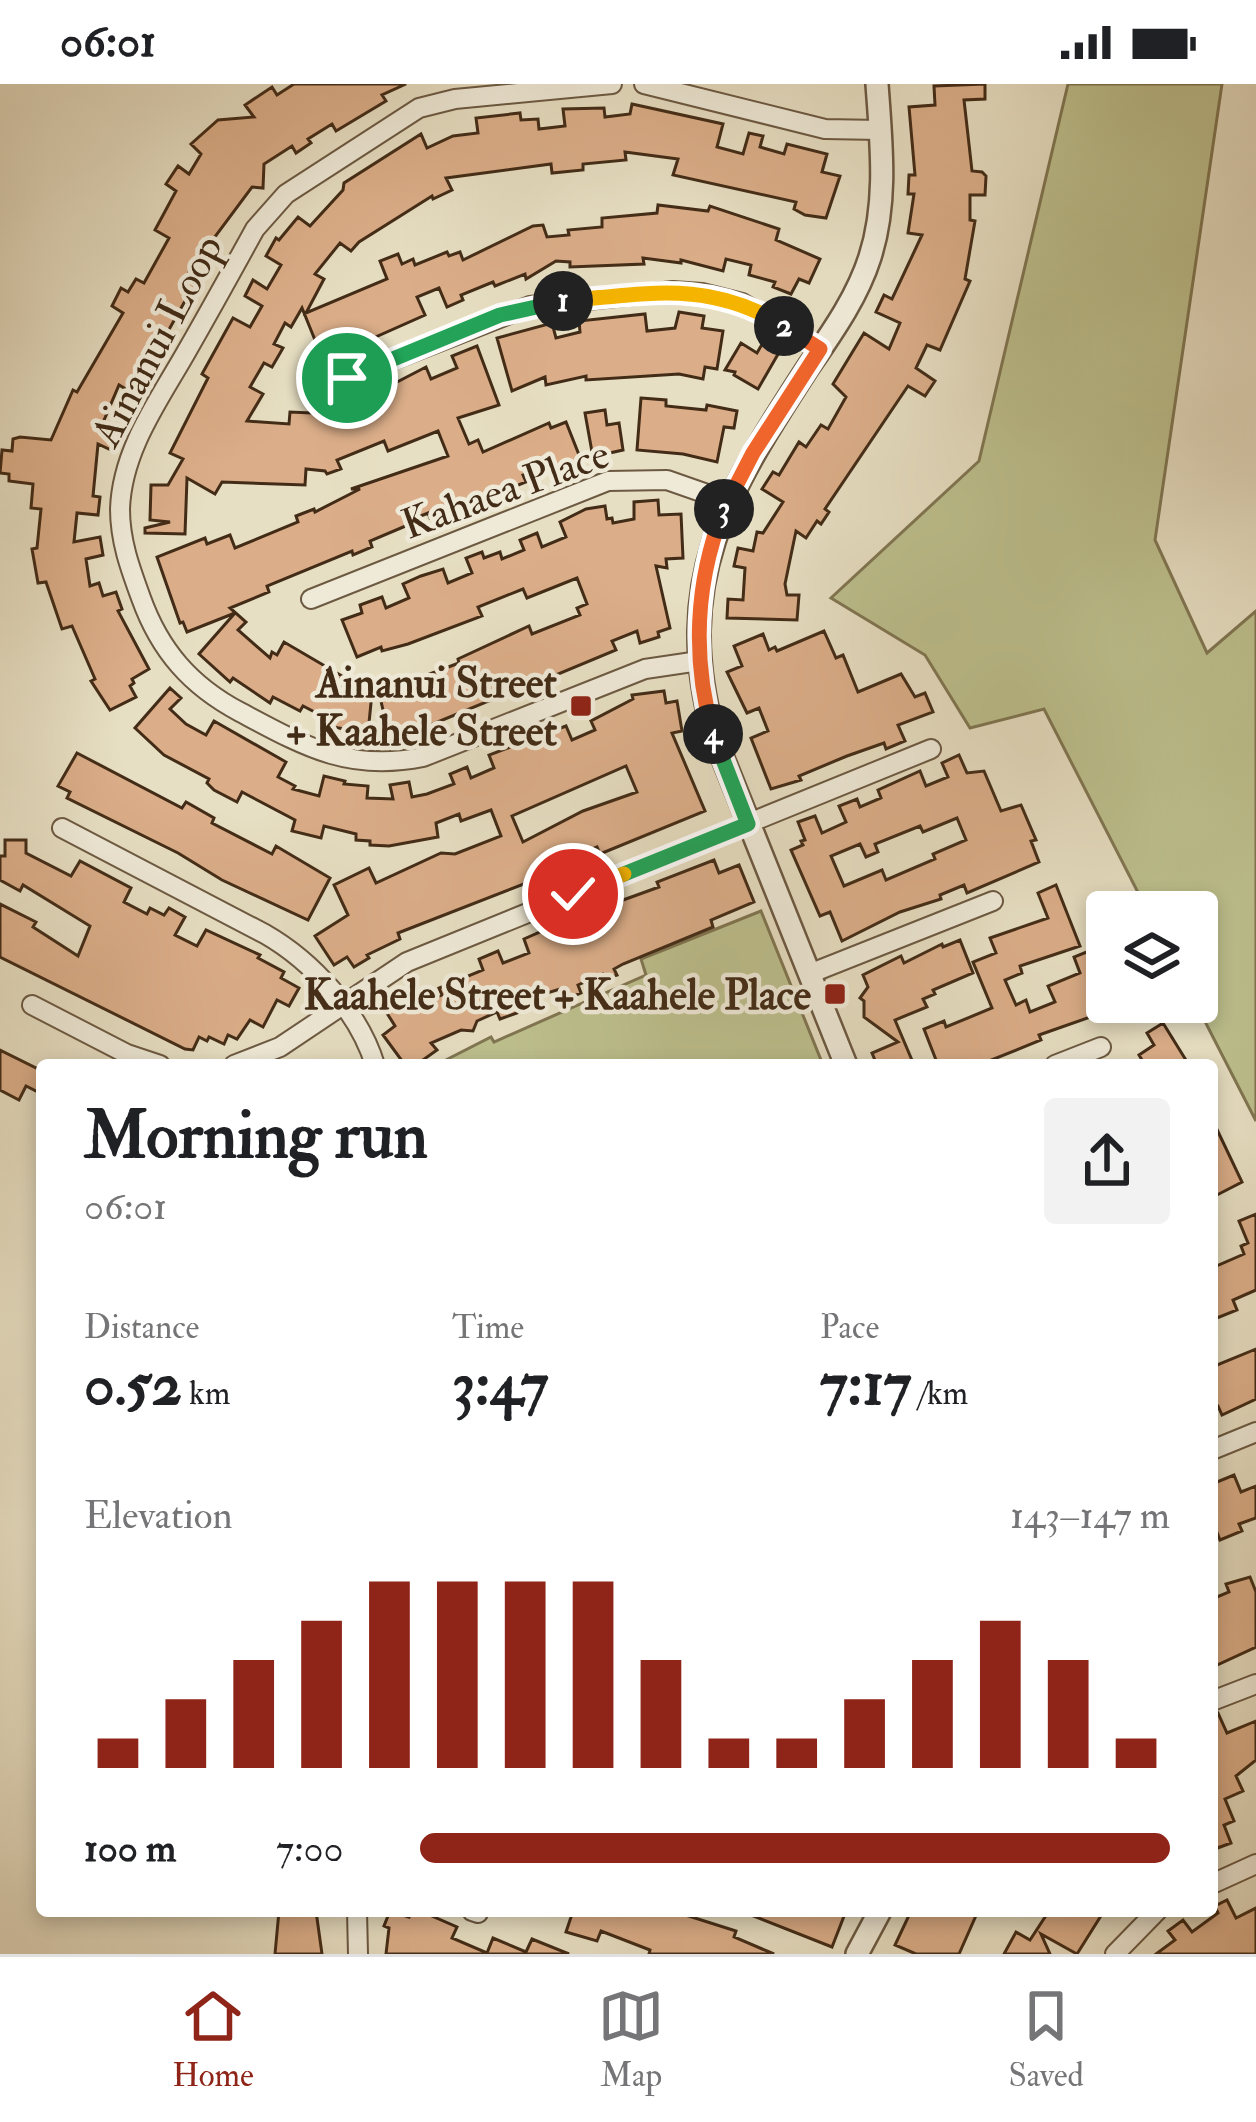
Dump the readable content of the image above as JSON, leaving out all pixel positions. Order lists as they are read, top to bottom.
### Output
{
  "streets": {
    "street": ["Ainanui Loop", "Kahaea Place"]
  },
  "places": {
    "transit": ["Ainanui Street + Kaahele Street", "Kaahele Street + Kaahele Place"]
  },
  "page": {
    "status": "06:01",
    "pins": [
      "1",
      "2",
      "3",
      "4"
    ],
    "heading": ["Morning run", "06:01"],
    "stats": [
      ["Distance", "0.52 km"],
      ["Time", "3:47"],
      ["Pace", "7:17 /km"]
    ],
    "chart": ["Elevation", "143–147 m"],
    "list": [
      {
        "name": "100 m",
        "note": "7:00"
      }
    ],
    "tabs": ["Home", "Map", "Saved"]
  }
}
